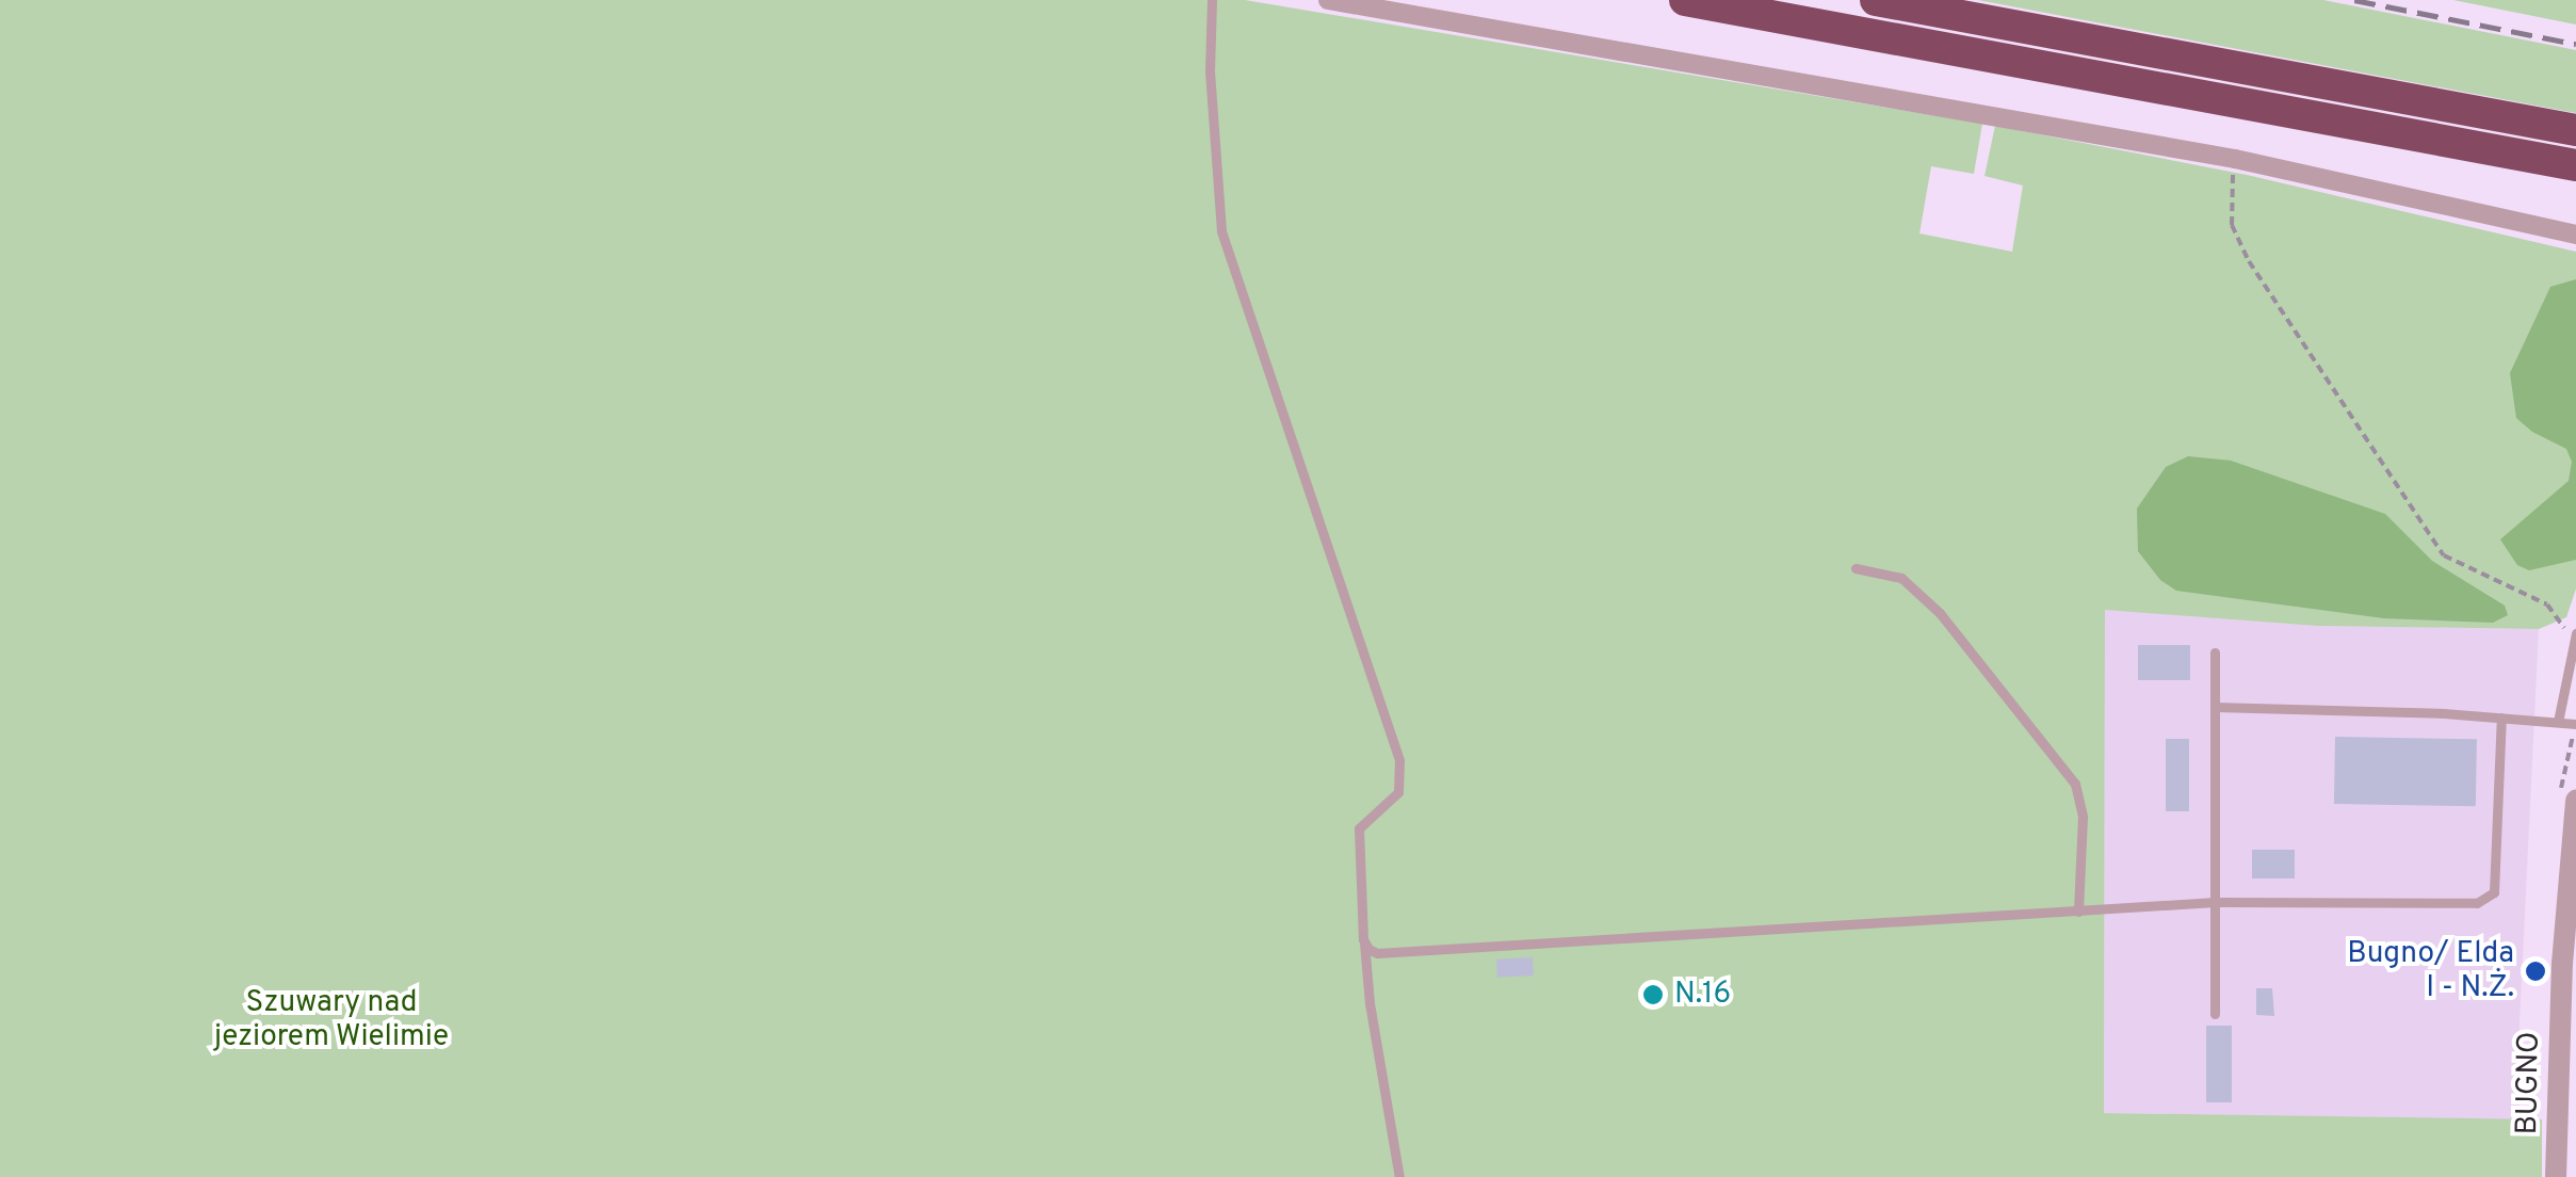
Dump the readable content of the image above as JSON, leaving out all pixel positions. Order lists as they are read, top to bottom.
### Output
{
  "streets": {
    "street": ["BUGNO"]
  },
  "parks": ["Szuwary nad jeziorem Wielimie"],
  "places": ["Bugno/ Elda I - N.Ż.", "N.16"]
}
